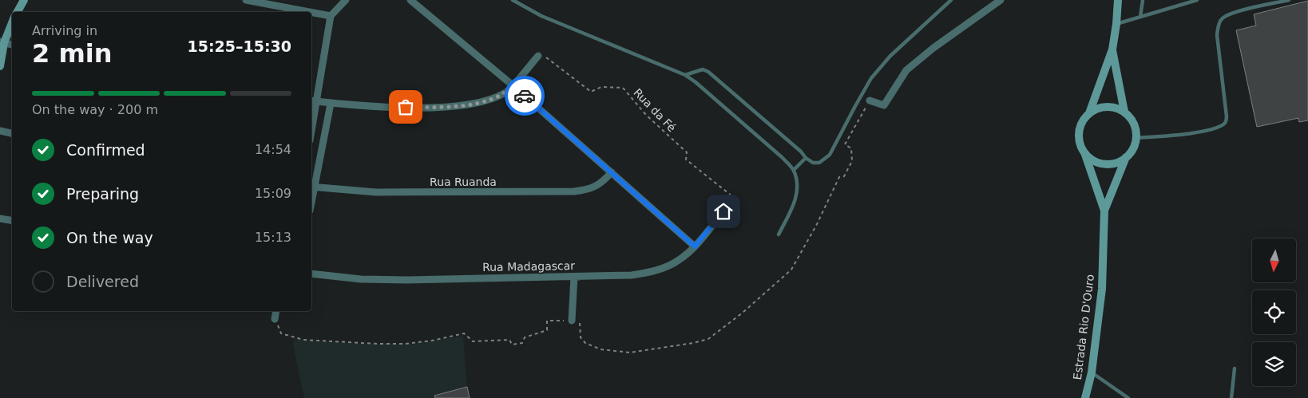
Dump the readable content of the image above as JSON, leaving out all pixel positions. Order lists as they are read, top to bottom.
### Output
{
  "streets": {
    "street": ["Rua Ruanda", "Rua Madagascar", "Estrada Rio D'Ouro"],
    "path": ["Rua da Fé"]
  },
  "crossings": [
    ["Rua da Fé", "Rua Madagascar"]
  ],
  "north": "bottom",
  "page": {
    "heading": ["2 min", "Arriving in", "15:25–15:30"],
    "bar": "On the way · 200 m",
    "list": [
      ["Confirmed", "14:54"],
      ["Preparing", "15:09"],
      ["On the way", "15:13"],
      "Delivered"
    ]
  }
}
